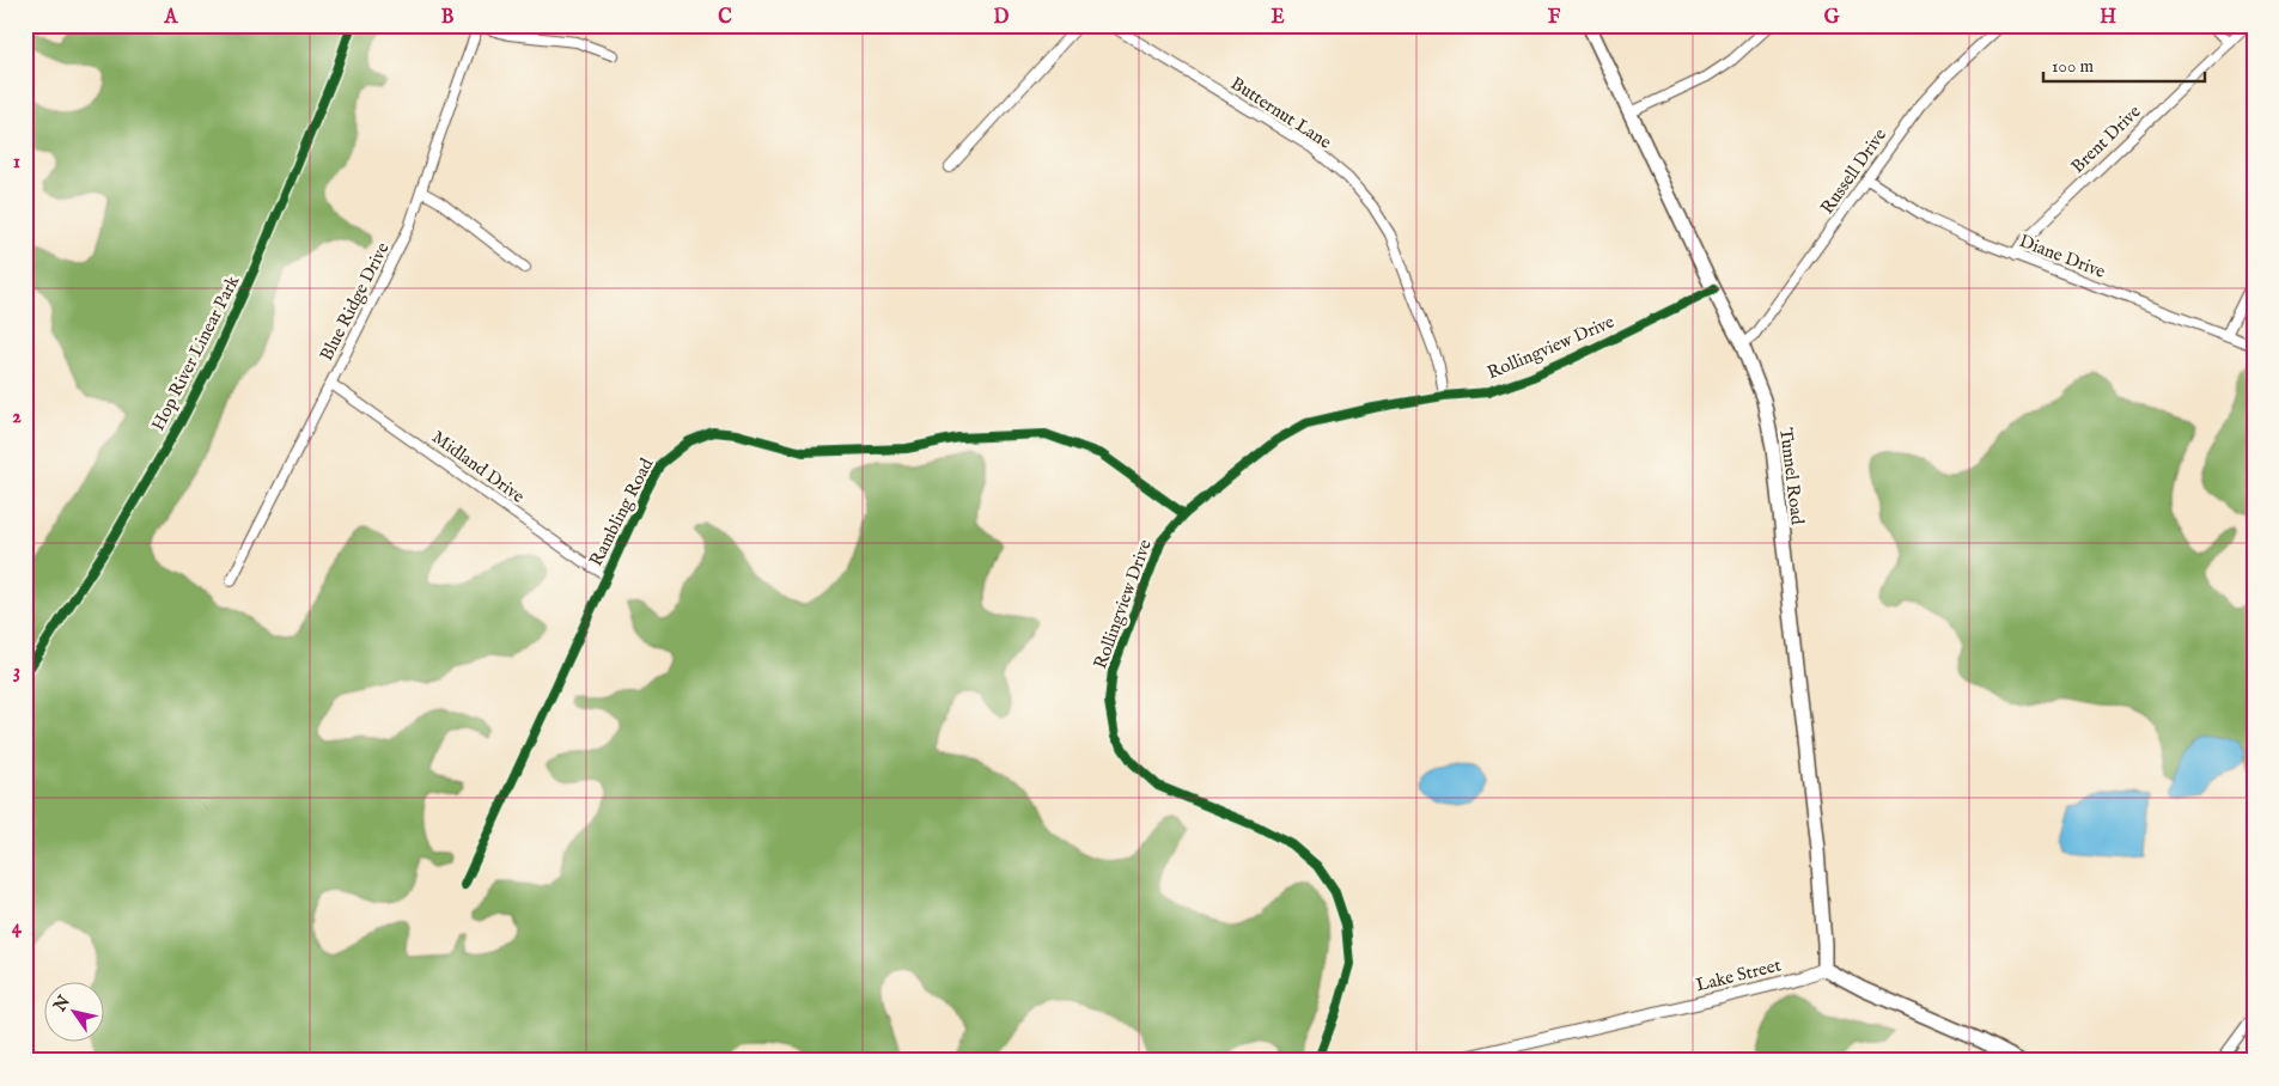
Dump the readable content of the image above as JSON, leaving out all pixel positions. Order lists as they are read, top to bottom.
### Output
{
  "streets": {
    "main road": ["Tunnel Road"],
    "street": [
      "Butternut Lane",
      "Brent Drive",
      "Russell Drive",
      "Diane Drive",
      "Blue Ridge Drive",
      "Rollingview Drive",
      "Midland Drive",
      "Rambling Road",
      "Lake Street"
    ],
    "cycle path": ["Hop River Linear Park"]
  },
  "crossings": [
    ["Butternut Lane", "Rollingview Drive"],
    ["Brent Drive", "Diane Drive"],
    ["Russell Drive", "Diane Drive"],
    ["Russell Drive", "Tunnel Road"],
    ["Blue Ridge Drive", "Midland Drive"],
    ["Rollingview Drive", "Tunnel Road"],
    ["Rollingview Drive", "Rambling Road"],
    ["Midland Drive", "Rambling Road"],
    ["Tunnel Road", "Lake Street"]
  ],
  "scale_bar": "100 m",
  "north": "top left",
  "grid": {
    "columns": [
      "A",
      "B",
      "C",
      "D",
      "E",
      "F",
      "G",
      "H"
    ],
    "rows": [
      "1",
      "2",
      "3",
      "4"
    ]
  }
}
